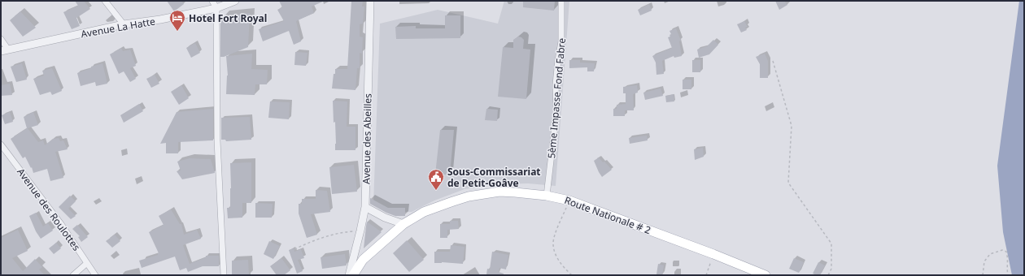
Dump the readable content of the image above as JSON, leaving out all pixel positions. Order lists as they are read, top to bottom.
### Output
{
  "streets": {
    "main road": ["Route Nationale # 2"],
    "street": [
      "Avenue La Hatte",
      "5ème Impasse Fond Fabre",
      "Avenue des Abeilles",
      "Avenue des Roulottes"
    ]
  },
  "crossings": [
    ["5ème Impasse Fond Fabre", "Route Nationale # 2"]
  ],
  "places": {
    "hotel": ["Hotel Fort Royal"],
    "public building": ["Sous-Commissariat de Petit-Goâve"]
  }
}
